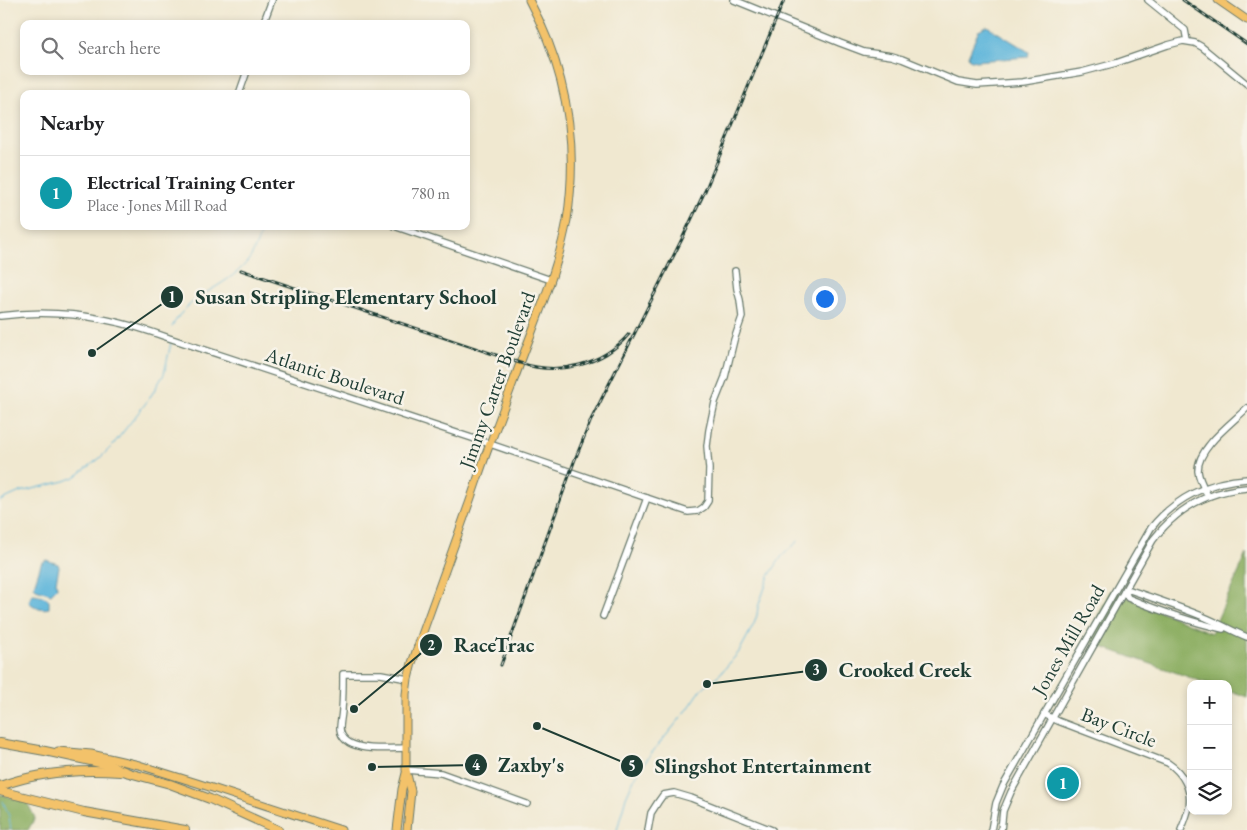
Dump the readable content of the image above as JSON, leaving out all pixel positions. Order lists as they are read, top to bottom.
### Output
{
  "streets": {
    "main road": ["Jimmy Carter Boulevard"],
    "street": ["Atlantic Boulevard", "Jones Mill Road", "Bay Circle"]
  },
  "crossings": [
    ["Atlantic Boulevard", "Jimmy Carter Boulevard"],
    ["Jones Mill Road", "Bay Circle"]
  ],
  "places": [
    "Susan Stripling Elementary School",
    "Crooked Creek",
    "RaceTrac",
    "Slingshot Entertainment",
    "Zaxby's"
  ],
  "page": {
    "search": "Search here",
    "heading": "Nearby",
    "list": [
      {
        "mark": "1",
        "name": "Electrical Training Center",
        "note": "Place · Jones Mill Road",
        "value": "780 m"
      }
    ],
    "map_buttons": ["+", "−"],
    "pins": "1"
  }
}
